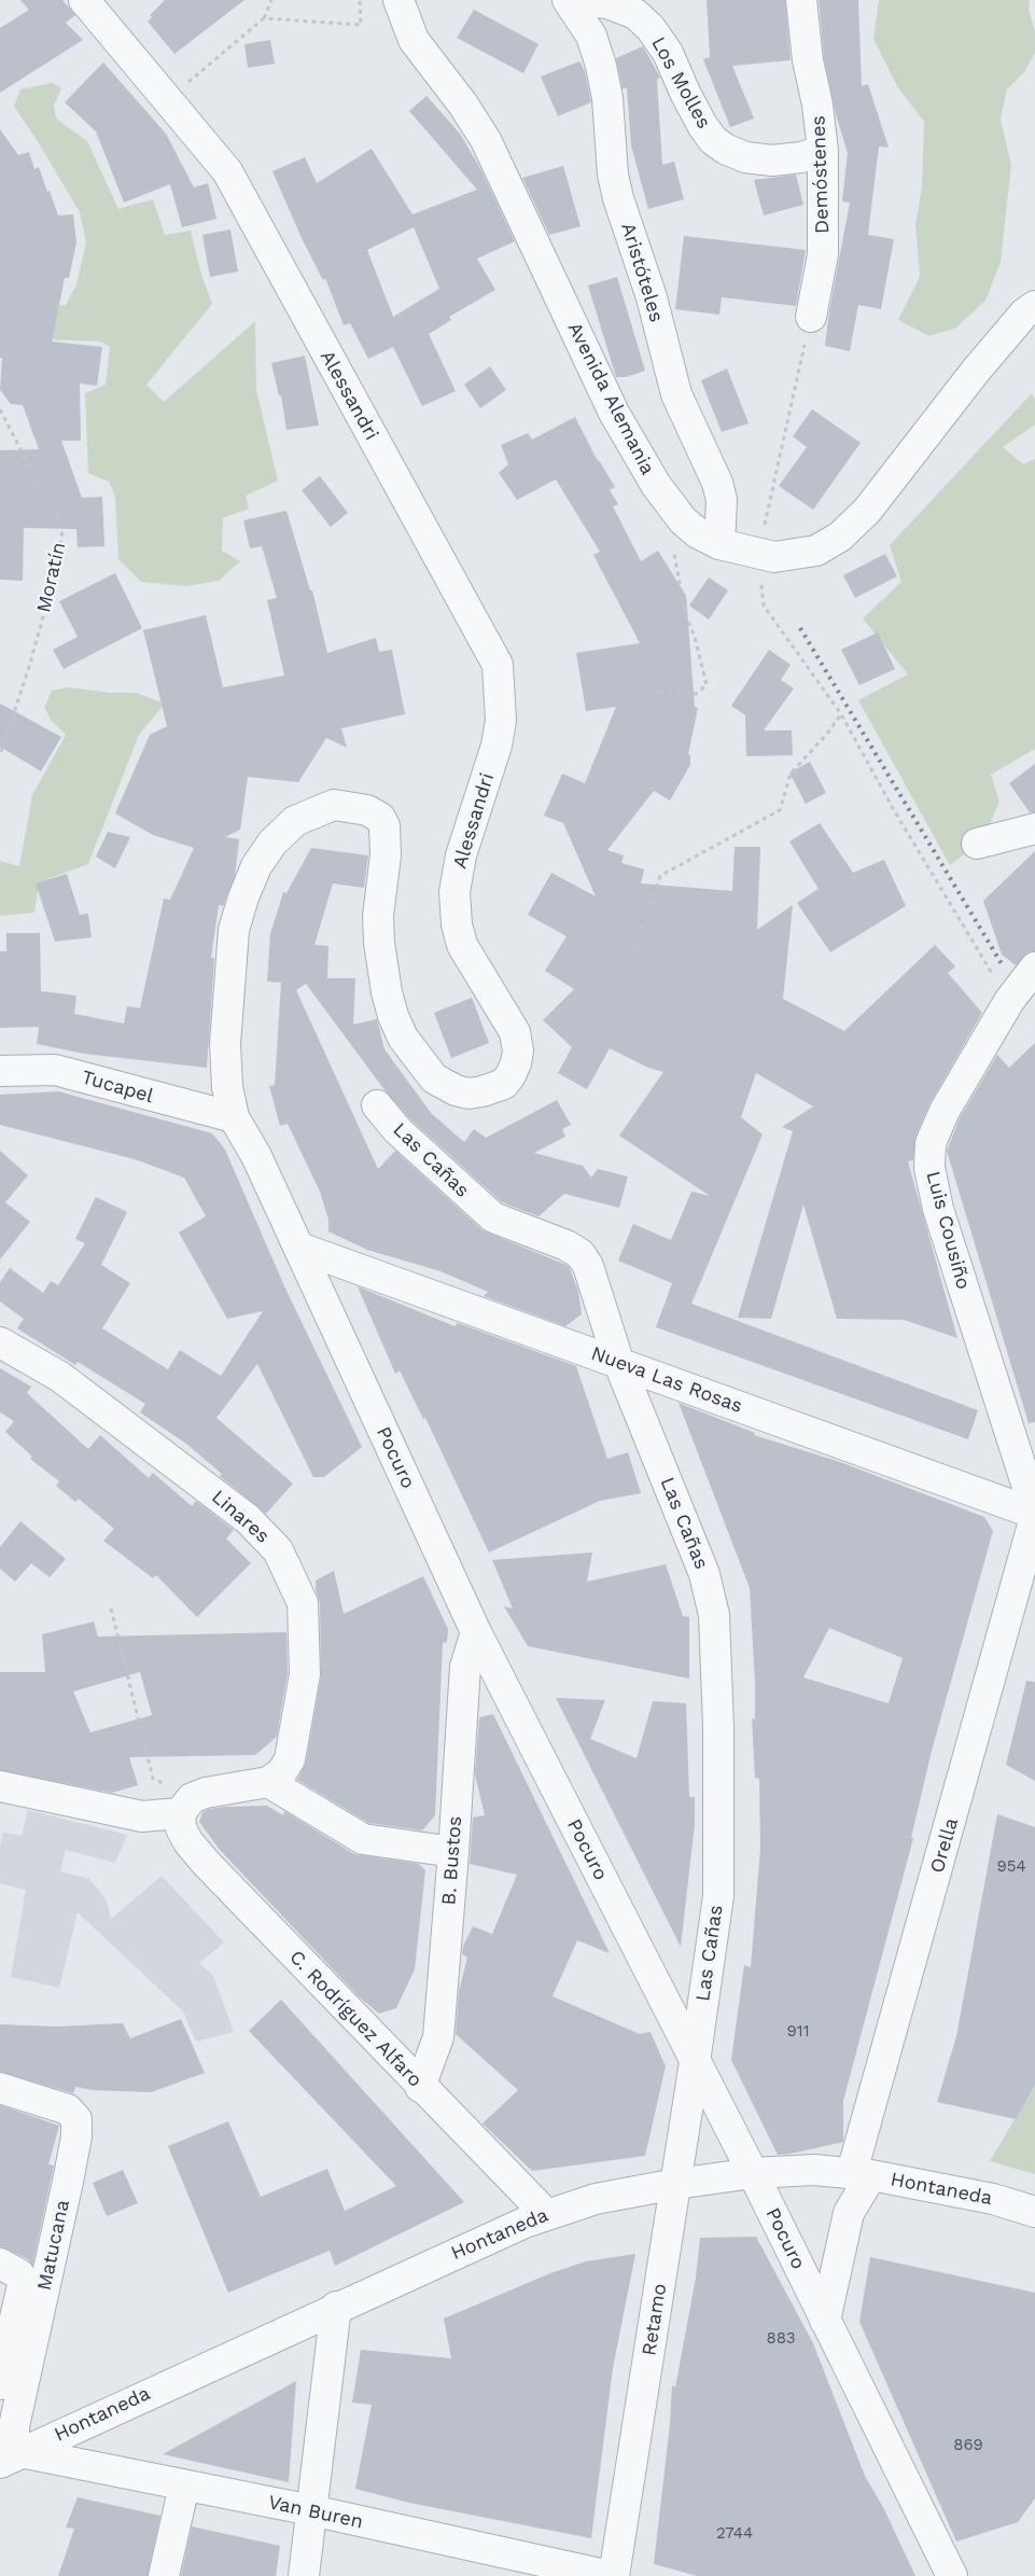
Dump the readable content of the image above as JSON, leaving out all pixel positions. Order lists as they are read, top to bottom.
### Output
{
  "streets": {
    "street": [
      "Los Molles",
      "Demóstenes",
      "Aristóteles",
      "Alessandri",
      "Avenida Alemania",
      "Tucapel",
      "Las Cañas",
      "Luis Cousiño",
      "Nueva Las Rosas",
      "Pocuro",
      "Linares",
      "Orella",
      "B. Bustos",
      "C. Rodríguez Alfaro",
      "Hontaneda",
      "Matucana",
      "Retamo",
      "Van Buren"
    ],
    "path": ["Moratín"]
  },
  "crossings": [
    ["Los Molles", "Demóstenes"],
    ["Los Molles", "Aristóteles"],
    ["Aristóteles", "Avenida Alemania"],
    ["Alessandri", "Tucapel"],
    ["Alessandri", "Pocuro"],
    ["Tucapel", "Pocuro"],
    ["Las Cañas", "Nueva Las Rosas"],
    ["Las Cañas", "Pocuro"],
    ["Las Cañas", "Retamo"],
    ["Luis Cousiño", "Nueva Las Rosas"],
    ["Luis Cousiño", "Orella"],
    ["Nueva Las Rosas", "Pocuro"],
    ["Nueva Las Rosas", "Orella"],
    ["Pocuro", "Orella"],
    ["Pocuro", "B. Bustos"],
    ["Pocuro", "Hontaneda"],
    ["Pocuro", "Retamo"],
    ["Orella", "Hontaneda"],
    ["B. Bustos", "C. Rodríguez Alfaro"],
    ["C. Rodríguez Alfaro", "Hontaneda"],
    ["Hontaneda", "Matucana"],
    ["Hontaneda", "Retamo"],
    ["Hontaneda", "Van Buren"],
    ["Matucana", "Van Buren"]
  ],
  "house_numbers": [
    "954",
    "911",
    "883",
    "869",
    "2744"
  ]
}
